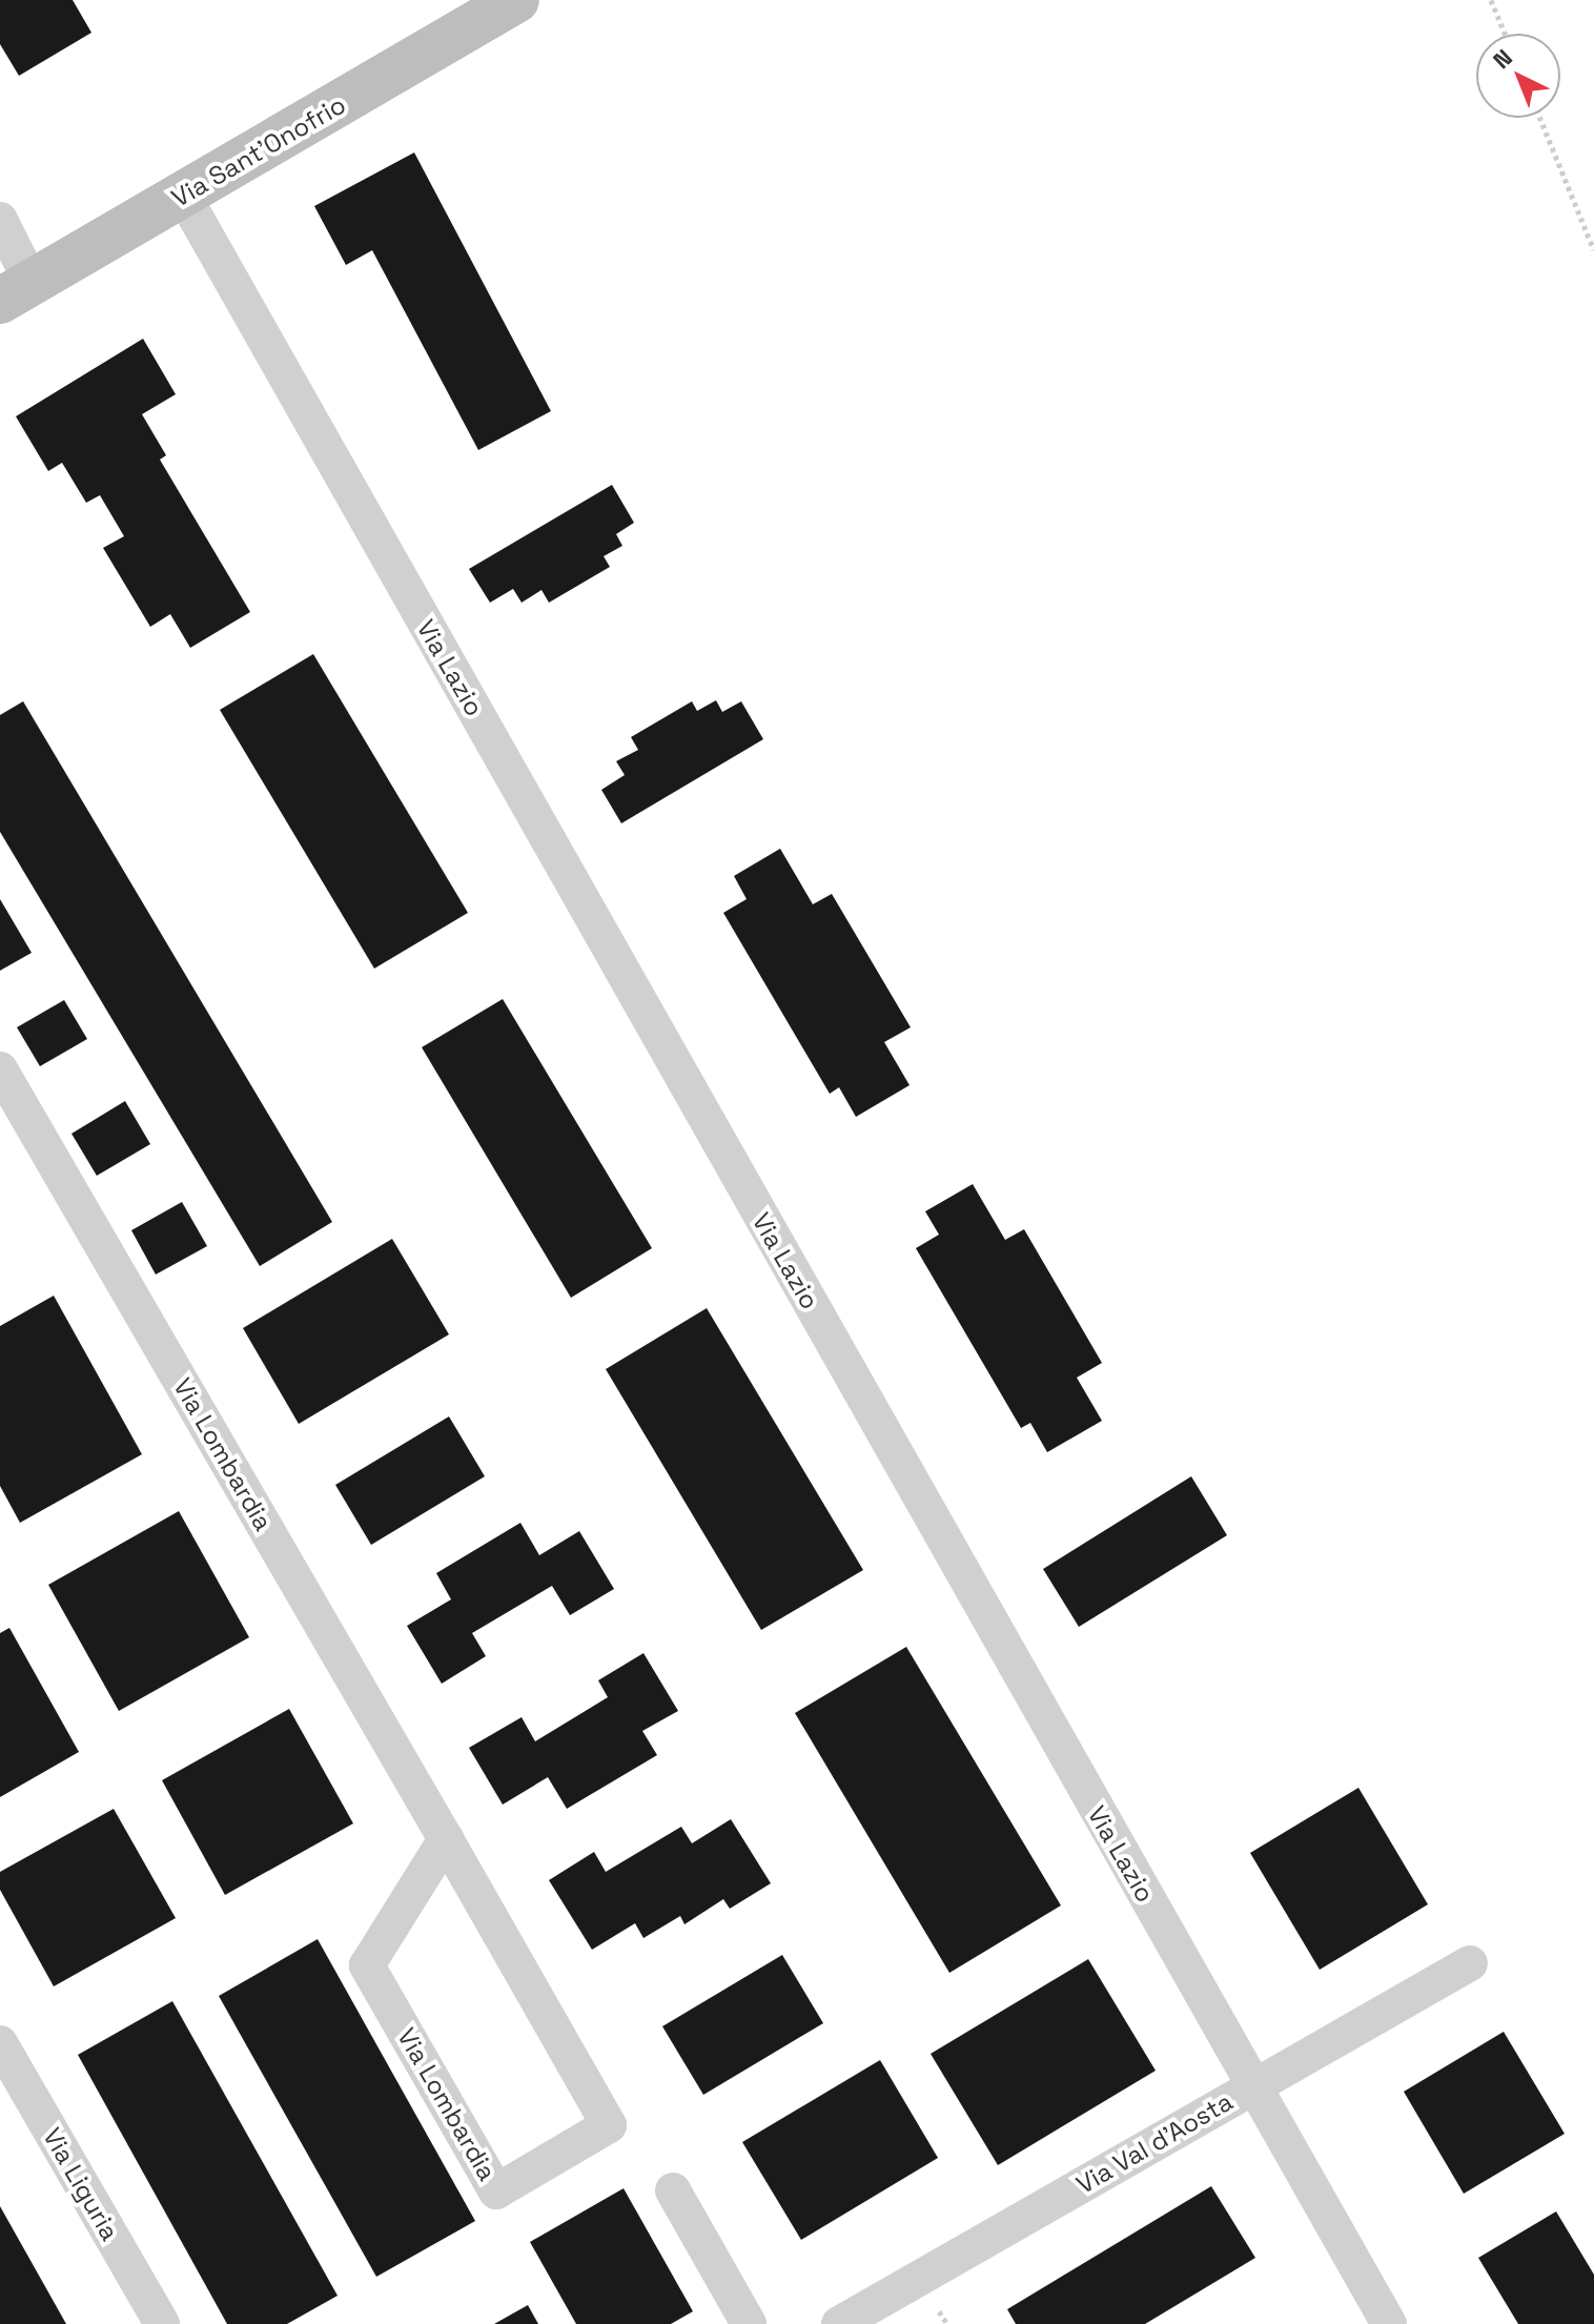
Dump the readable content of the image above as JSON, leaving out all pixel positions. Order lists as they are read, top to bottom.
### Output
{
  "streets": {
    "street": [
      "Via Sant'Onofrio",
      "Via Lazio",
      "Via Lombardia",
      "Via Val d'Aosta",
      "Via Liguria"
    ]
  },
  "crossings": [
    ["Via Sant'Onofrio", "Via Lazio"],
    ["Via Lazio", "Via Val d'Aosta"]
  ],
  "north": "top left"
}
